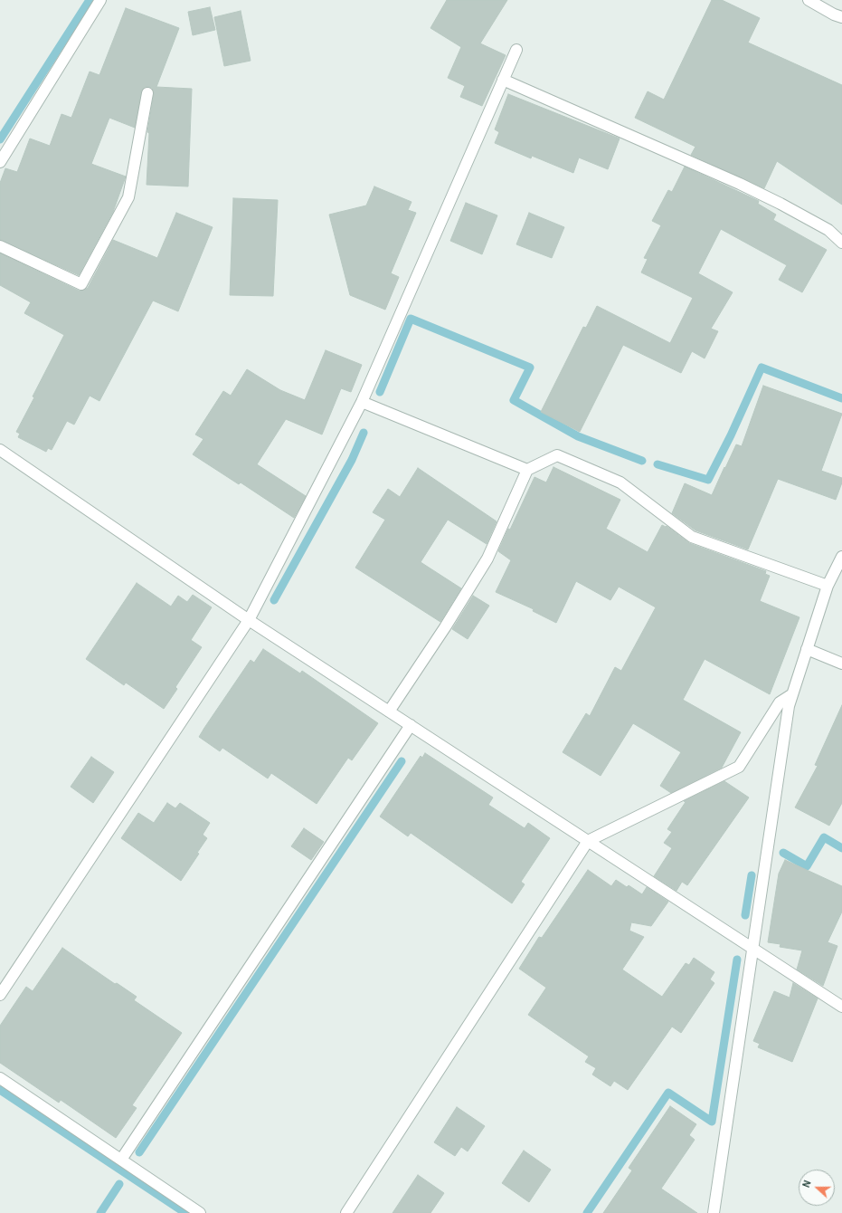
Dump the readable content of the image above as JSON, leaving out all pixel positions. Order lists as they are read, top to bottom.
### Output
{
  "north": "left"
}
